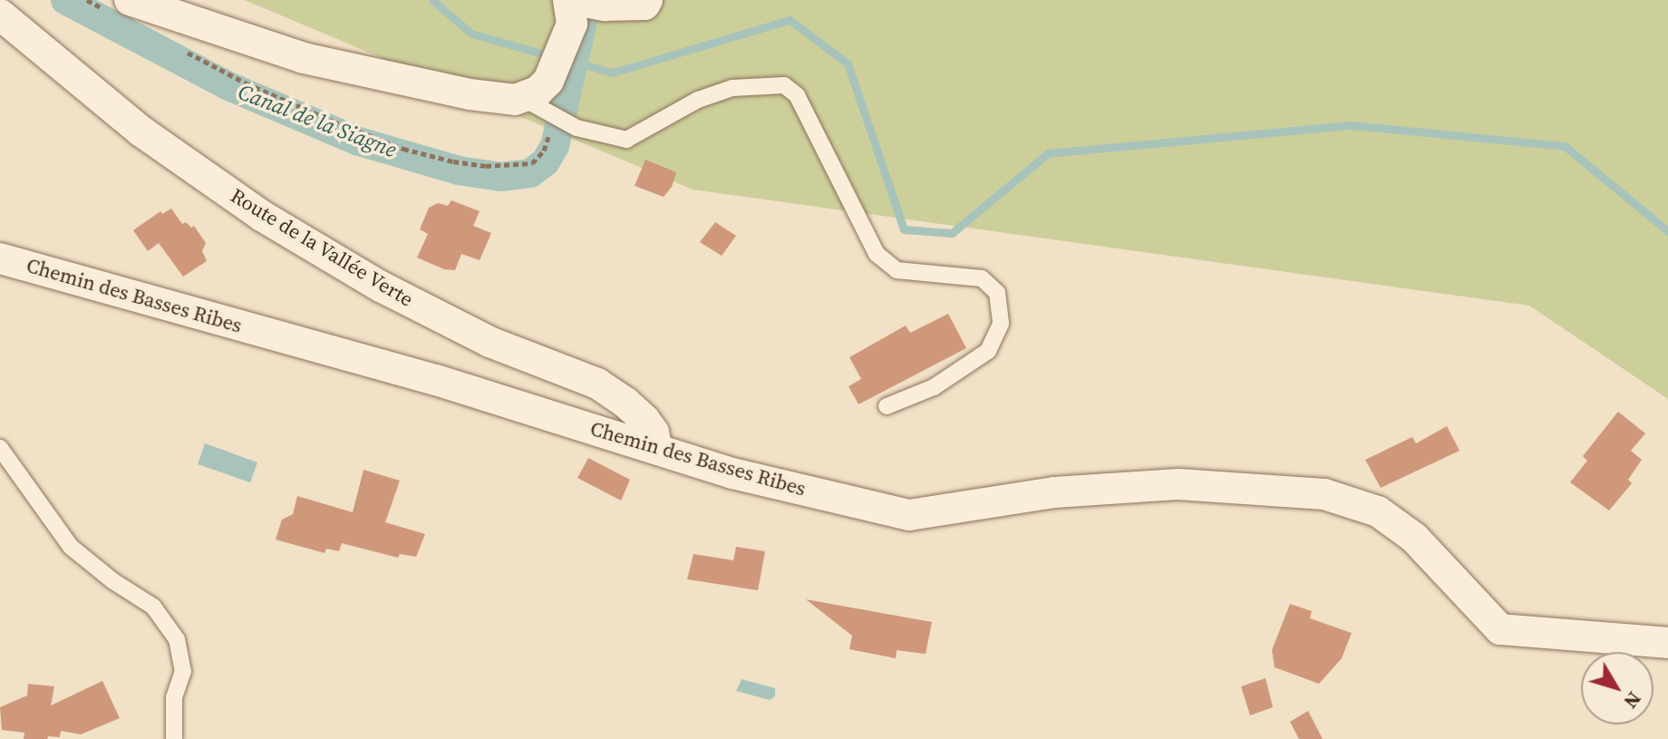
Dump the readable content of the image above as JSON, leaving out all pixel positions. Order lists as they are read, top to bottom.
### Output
{
  "streets": {
    "street": ["Route de la Vallée Verte", "Chemin des Basses Ribes"]
  },
  "crossings": [
    ["Route de la Vallée Verte", "Chemin des Basses Ribes"]
  ],
  "water": ["Canal de la Siagne"],
  "north": "bottom right"
}
